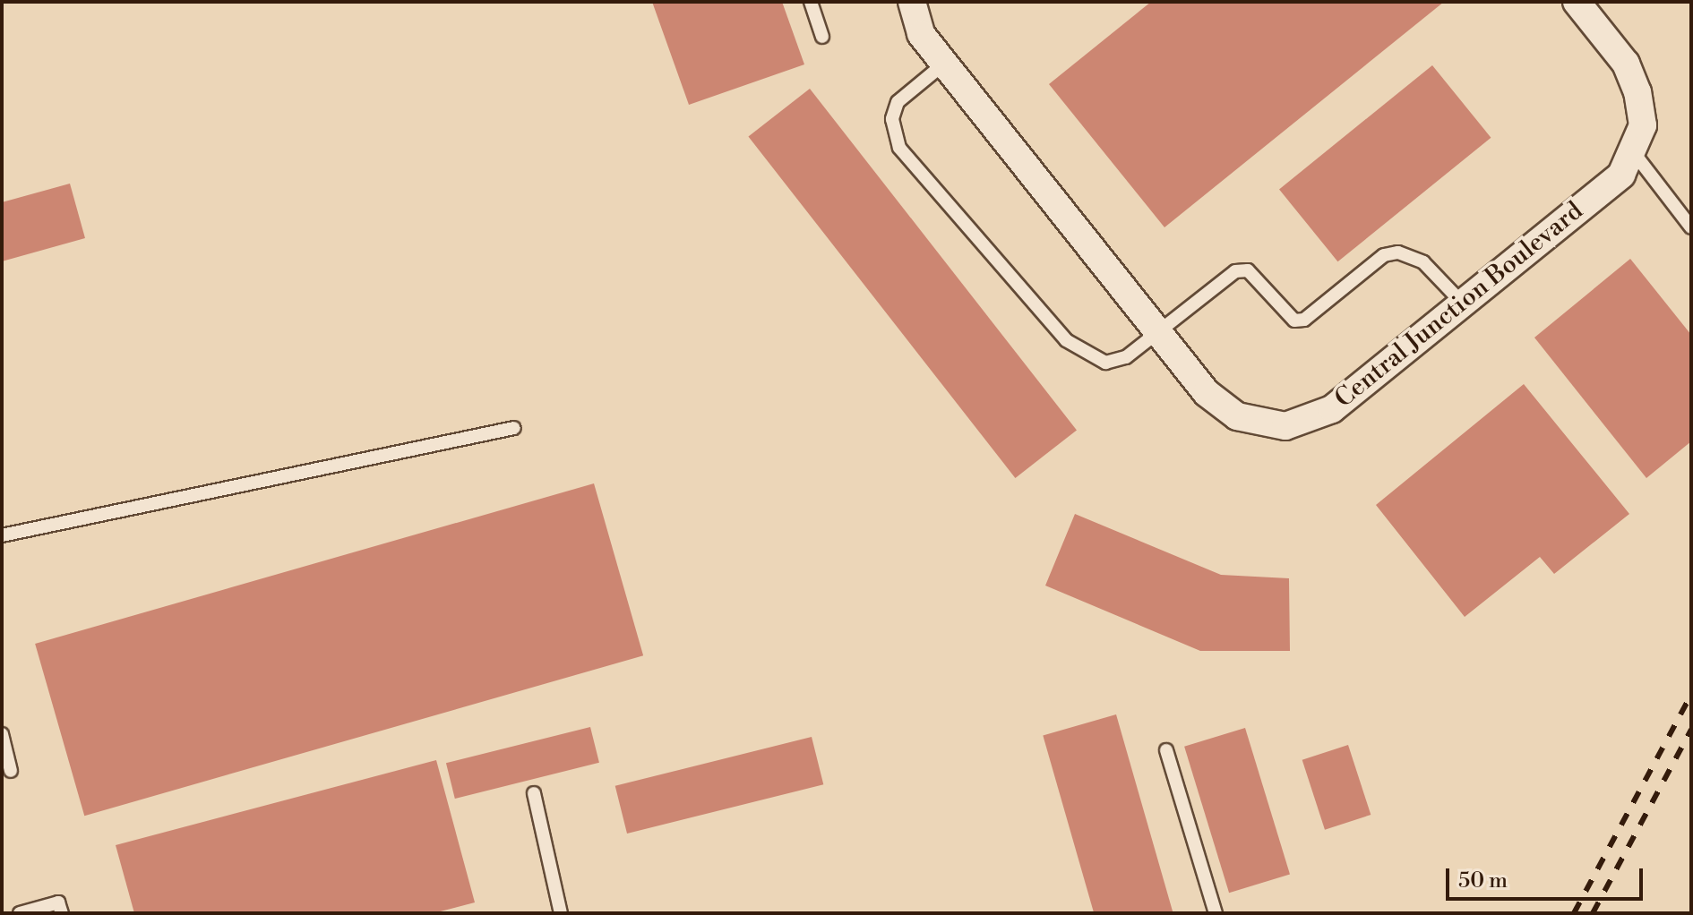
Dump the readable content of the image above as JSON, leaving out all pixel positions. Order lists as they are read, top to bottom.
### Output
{
  "streets": {
    "street": ["Central Junction Boulevard"]
  },
  "scale_bar": "50 m"
}
